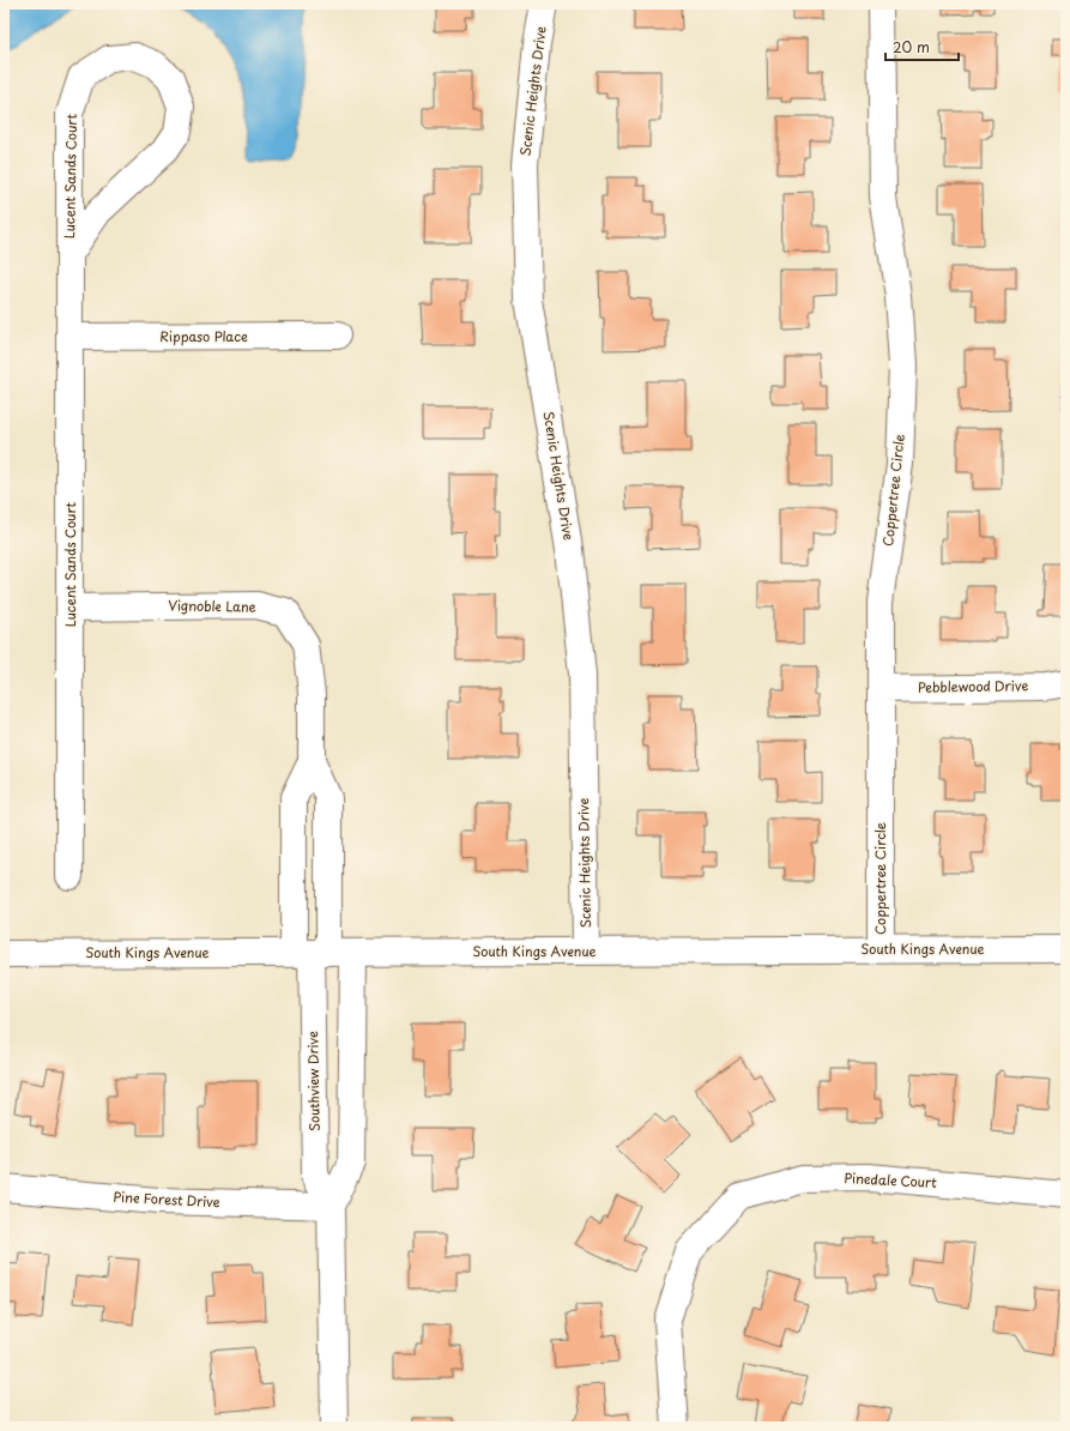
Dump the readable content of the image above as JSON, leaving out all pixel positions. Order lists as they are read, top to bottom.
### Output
{
  "streets": {
    "street": [
      "Scenic Heights Drive",
      "Lucent Sands Court",
      "Rippaso Place",
      "Coppertree Circle",
      "Vignoble Lane",
      "Pebblewood Drive",
      "South Kings Avenue",
      "Southview Drive",
      "Pinedale Court",
      "Pine Forest Drive"
    ]
  },
  "crossings": [
    ["Scenic Heights Drive", "South Kings Avenue"],
    ["Lucent Sands Court", "Rippaso Place"],
    ["Lucent Sands Court", "Vignoble Lane"],
    ["Coppertree Circle", "Pebblewood Drive"],
    ["Coppertree Circle", "South Kings Avenue"],
    ["Vignoble Lane", "South Kings Avenue"],
    ["Vignoble Lane", "Southview Drive"],
    ["South Kings Avenue", "Southview Drive"],
    ["Southview Drive", "Pine Forest Drive"]
  ],
  "scale_bar": "20 m"
}
